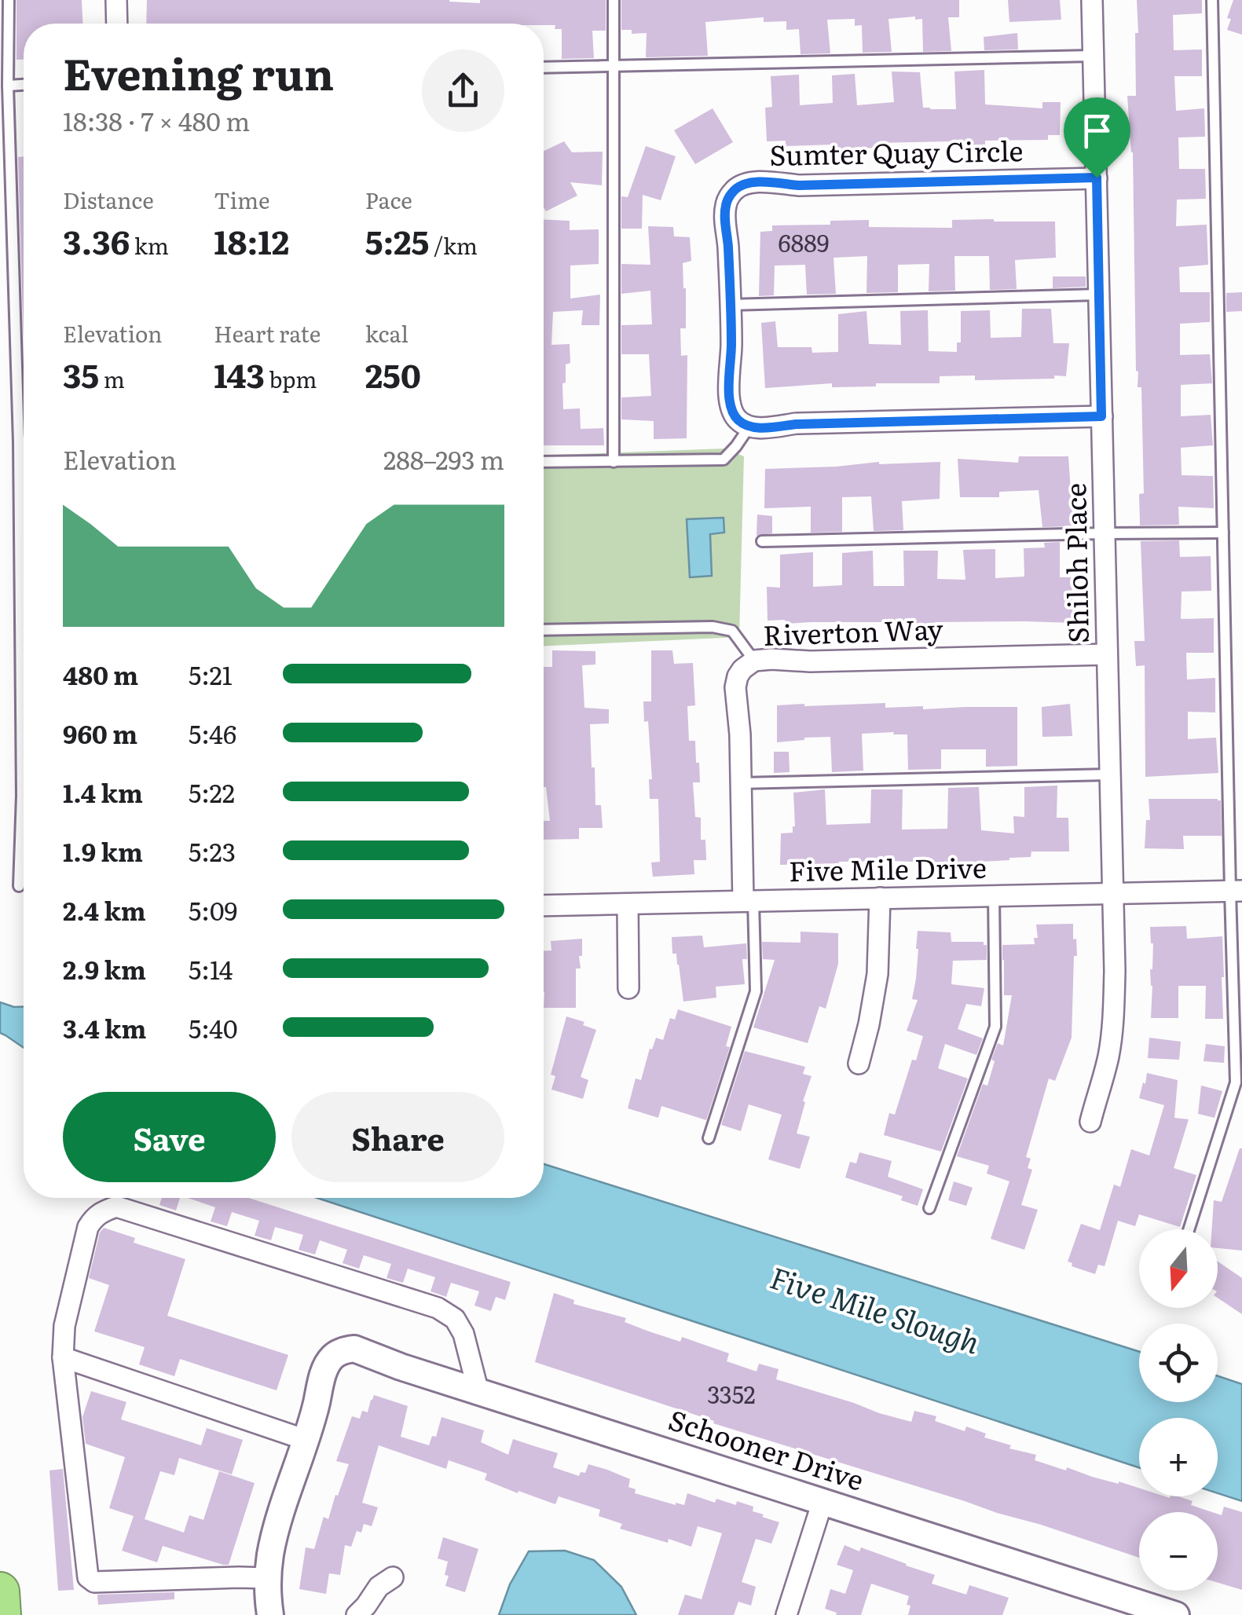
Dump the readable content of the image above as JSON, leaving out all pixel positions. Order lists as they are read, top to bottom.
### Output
{
  "streets": {
    "street": [
      "Sumter Quay Circle",
      "Shiloh Place",
      "Riverton Way",
      "Five Mile Drive",
      "Schooner Drive"
    ]
  },
  "crossings": [
    ["Sumter Quay Circle", "Shiloh Place"],
    ["Shiloh Place", "Riverton Way"],
    ["Shiloh Place", "Five Mile Drive"],
    ["Riverton Way", "Five Mile Drive"]
  ],
  "water": ["Five Mile Slough"],
  "house_numbers": ["6889", "3352"],
  "north": "bottom",
  "page": {
    "heading": ["Evening run", "18:38 · 7 × 480 m"],
    "stats": [
      ["Distance", "3.36 km"],
      ["Time", "18:12"],
      ["Pace", "5:25 /km"],
      ["Elevation", "35 m"],
      ["Heart rate", "143 bpm"],
      ["kcal", "250"]
    ],
    "chart": ["Elevation", "288–293 m"],
    "list": [
      {
        "name": "480 m",
        "note": "5:21"
      },
      {
        "name": "960 m",
        "note": "5:46"
      },
      {
        "name": "1.4 km",
        "note": "5:22"
      },
      {
        "name": "1.9 km",
        "note": "5:23"
      },
      {
        "name": "2.4 km",
        "note": "5:09"
      },
      {
        "name": "2.9 km",
        "note": "5:14"
      },
      {
        "name": "3.4 km",
        "note": "5:40"
      }
    ],
    "buttons": ["Save", "Share"],
    "map_buttons": ["+", "−"]
  }
}
